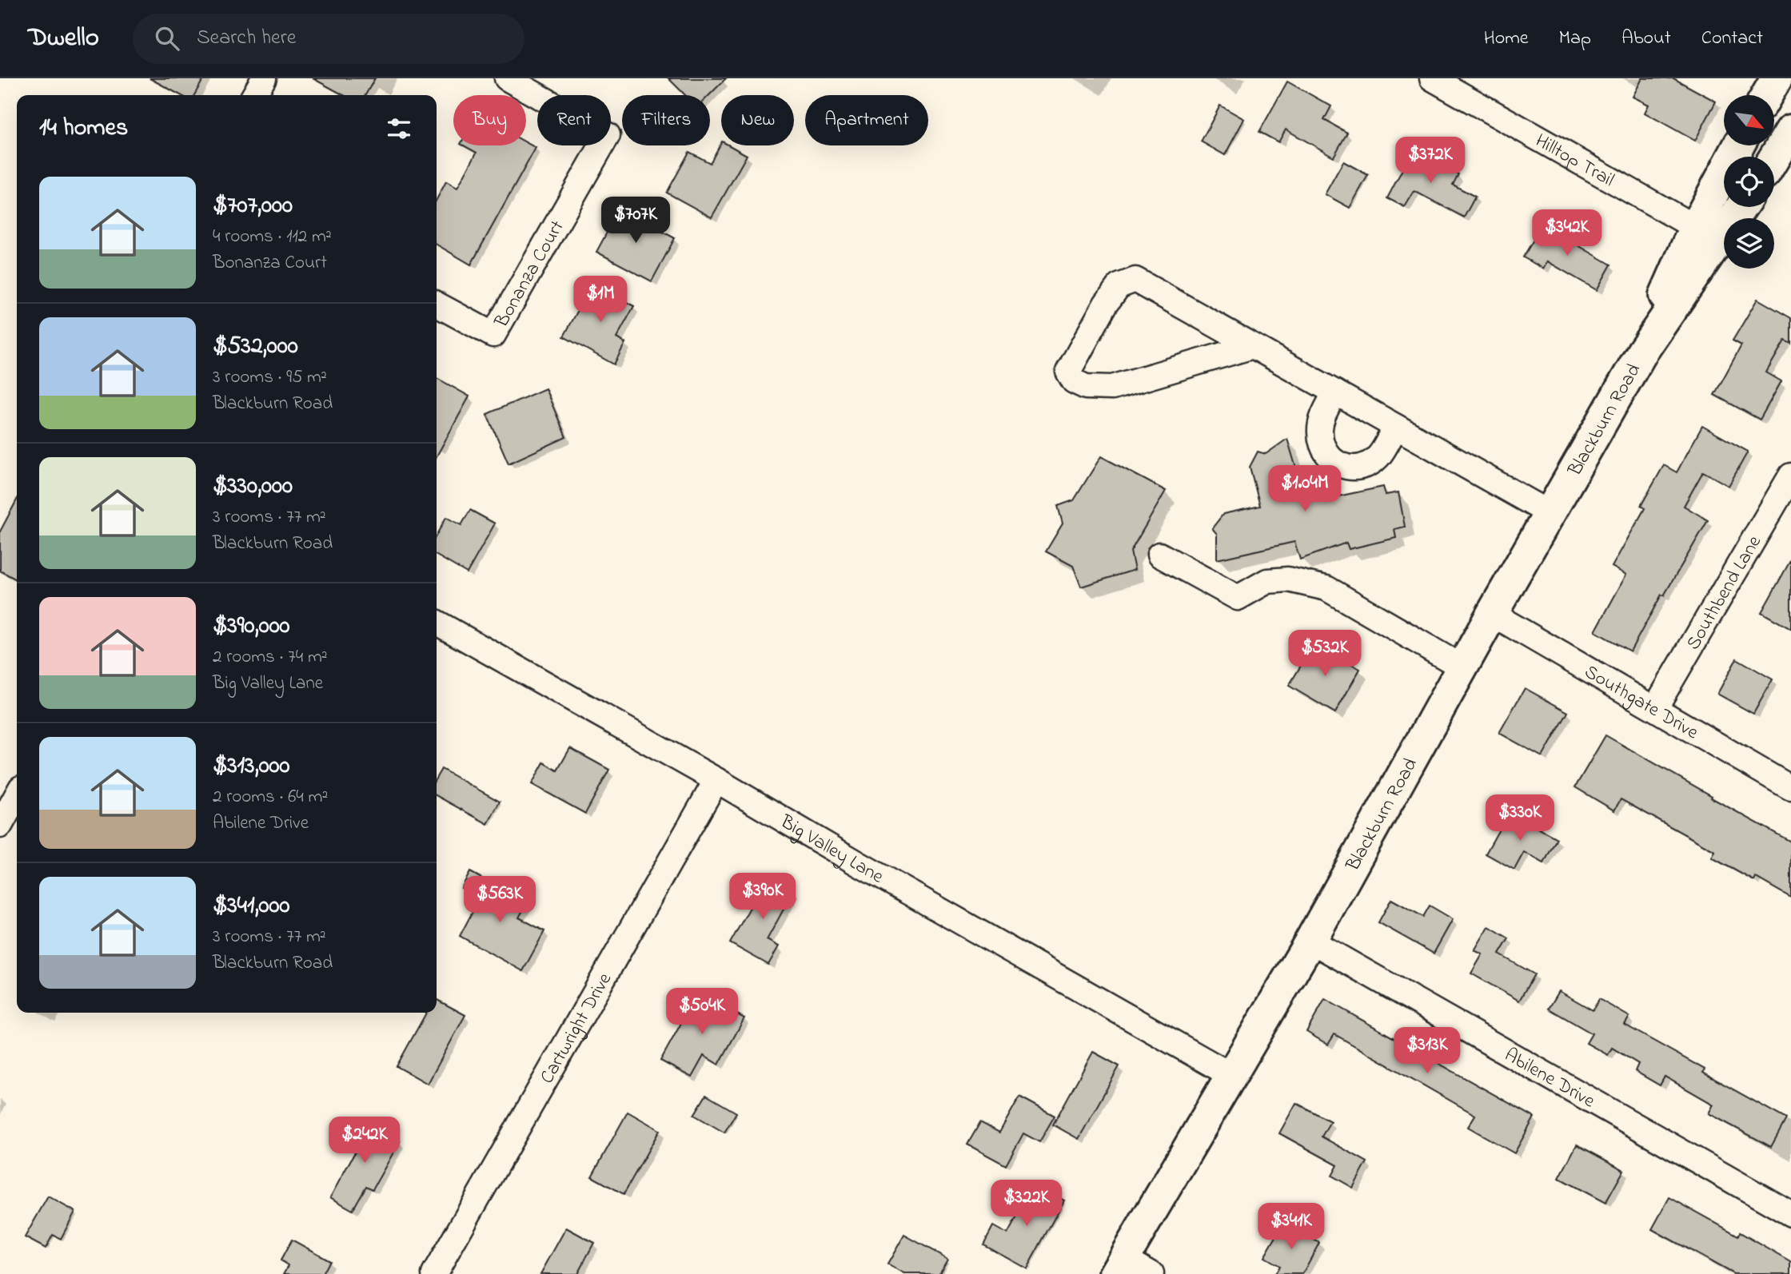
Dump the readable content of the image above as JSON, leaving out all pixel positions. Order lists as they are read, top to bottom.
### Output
{
  "streets": {
    "main road": ["Blackburn Road"],
    "street": [
      "Hilltop Trail",
      "Bonanza Court",
      "Southbend Lane",
      "Southgate Drive",
      "Big Valley Lane",
      "Cartwright Drive",
      "Abilene Drive"
    ]
  },
  "crossings": [
    ["Hilltop Trail", "Blackburn Road"],
    ["Blackburn Road", "Southgate Drive"],
    ["Blackburn Road", "Big Valley Lane"],
    ["Blackburn Road", "Abilene Drive"],
    ["Southbend Lane", "Southgate Drive"],
    ["Big Valley Lane", "Cartwright Drive"]
  ],
  "north": "bottom right",
  "page": {
    "header": "Dwello",
    "search": "Search here",
    "nav": [
      "Home",
      "Map",
      "About",
      "Contact"
    ],
    "chip": [
      "Buy",
      "Rent",
      "Filters",
      "New",
      "Apartment"
    ],
    "heading": "14 homes",
    "price": [
      "$372K",
      "$707K",
      "$342K",
      "$1M",
      "$1.04M",
      "$532K",
      "$330K",
      "$390K",
      "$563K",
      "$504K",
      "$313K",
      "$242K",
      "$322K",
      "$341K"
    ],
    "list": [
      {
        "name": "$707,000",
        "note": "4 rooms · 112 m² · Bonanza Court"
      },
      {
        "name": "$532,000",
        "note": "3 rooms · 95 m² · Blackburn Road"
      },
      {
        "name": "$330,000",
        "note": "3 rooms · 77 m² · Blackburn Road"
      },
      {
        "name": "$390,000",
        "note": "2 rooms · 74 m² · Big Valley Lane"
      },
      {
        "name": "$313,000",
        "note": "2 rooms · 64 m² · Abilene Drive"
      },
      {
        "name": "$341,000",
        "note": "3 rooms · 77 m² · Blackburn Road"
      }
    ]
  }
}
